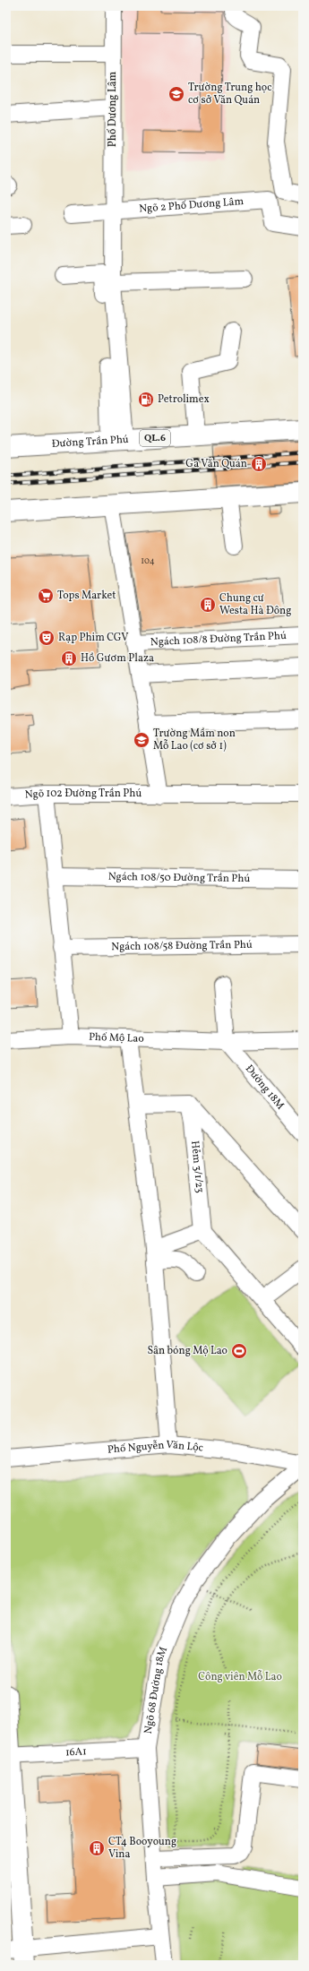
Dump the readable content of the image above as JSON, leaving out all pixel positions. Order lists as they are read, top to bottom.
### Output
{
  "streets": {
    "main road": ["QL.6", "Đường Trần Phú"],
    "street": [
      "Phố Dương Lâm",
      "Ngõ 2 Phố Dương Lâm",
      "Ngách 108/8 Đường Trần Phú",
      "Ngõ 102 Đường Trần Phú",
      "Ngách 108/50 Đường Trần Phú",
      "Ngách 108/58 Đường Trần Phú",
      "Phố Mộ Lao",
      "Đường 18M",
      "Hẻm 3/1/23",
      "Phố Nguyễn Văn Lộc",
      "Ngõ 68 Đường 18M",
      "16A1"
    ]
  },
  "crossings": [
    ["Phố Dương Lâm", "Ngõ 2 Phố Dương Lâm"],
    ["Phố Dương Lâm", "Đường Trần Phú"],
    ["Phố Mộ Lao", "Đường 18M"],
    ["Ngõ 68 Đường 18M", "16A1"]
  ],
  "parks": ["Công viên Mỗ Lao"],
  "places": {
    "school or university": ["Trường Trung học cơ sở Văn Quán", "Trường Mầm non Mỗ Lao (cơ sở 1)"],
    "fuel station": ["Petrolimex"],
    "building": [
      "Ga Văn Quán",
      "Chung cư Westa Hà Đông",
      "Hồ Gươm Plaza",
      "CT4 Booyoung Vina"
    ],
    "supermarket": ["Tops Market"],
    "theatre": ["Rạp Phim CGV"],
    "sports": ["Sân bóng Mộ Lao"]
  },
  "house_numbers": ["104"]
}
